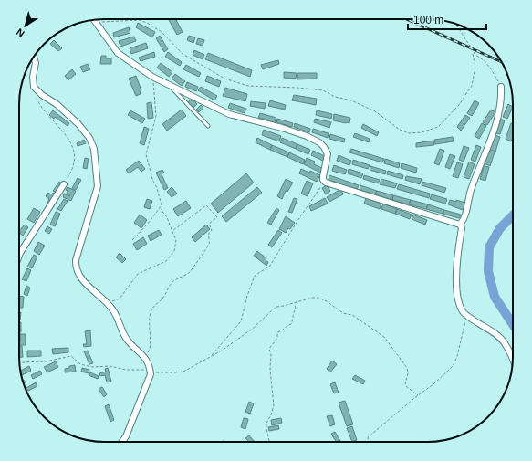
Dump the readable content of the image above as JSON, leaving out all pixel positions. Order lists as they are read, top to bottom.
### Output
{
  "scale_bar": "100 m",
  "north": "bottom left"
}
